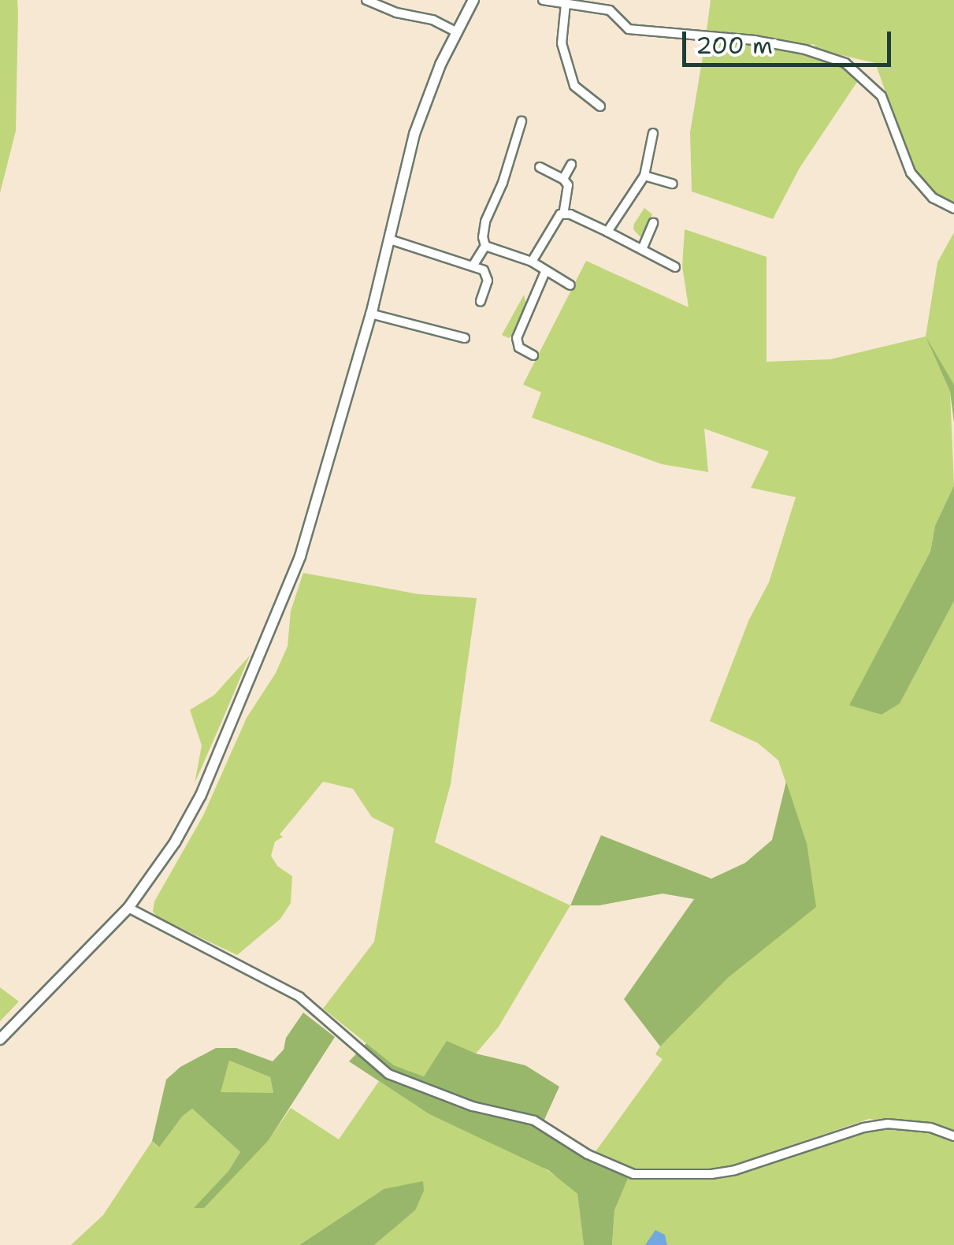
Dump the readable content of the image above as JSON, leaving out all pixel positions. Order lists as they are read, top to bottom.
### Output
{
  "scale_bar": "200 m"
}
